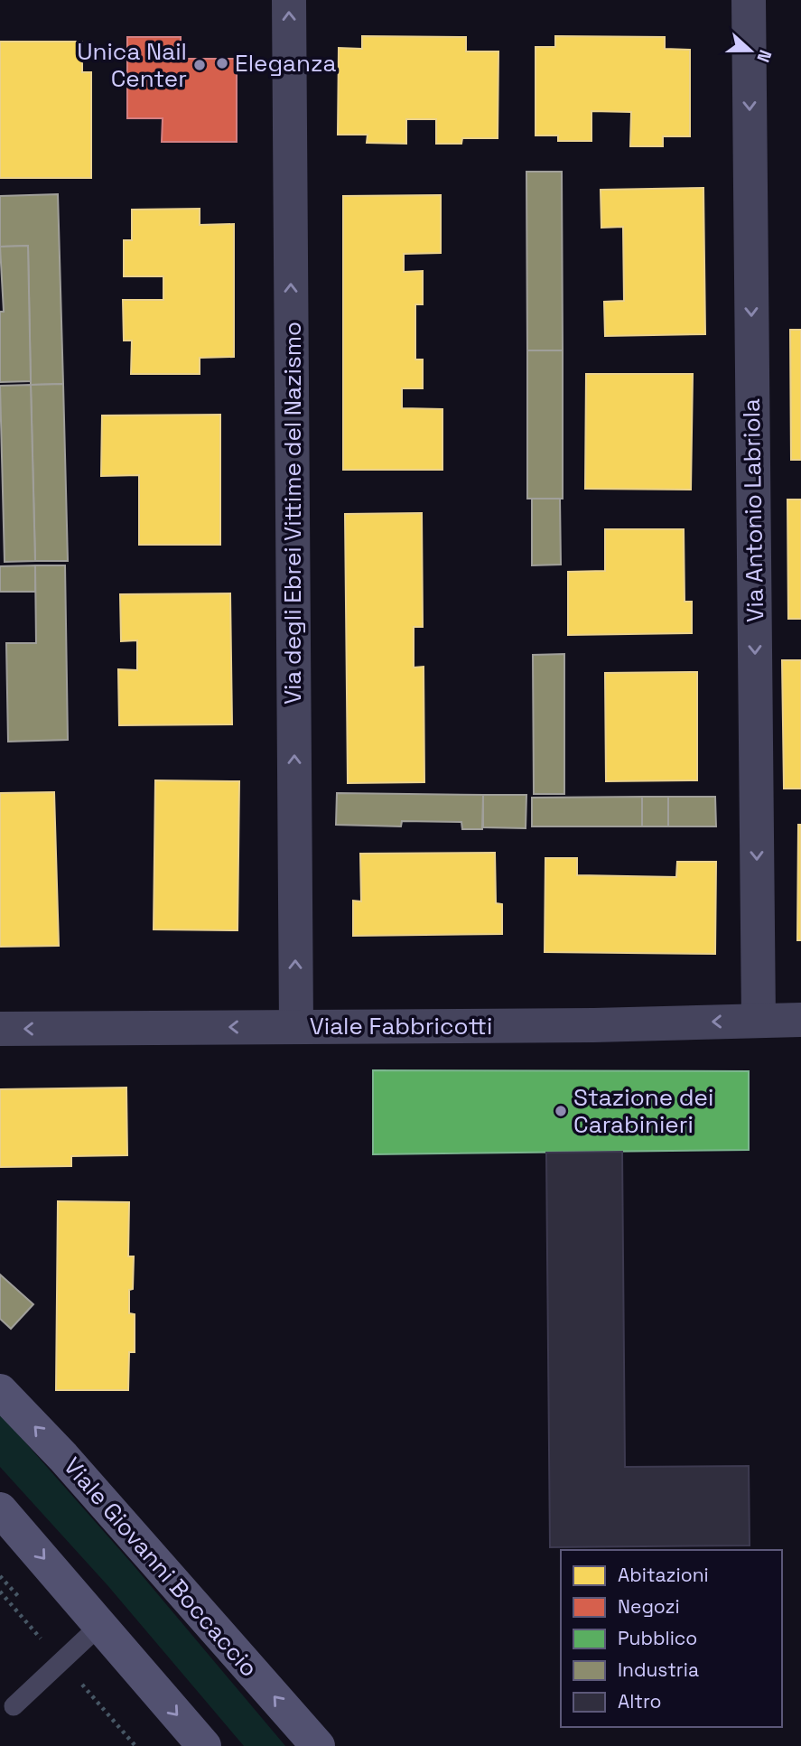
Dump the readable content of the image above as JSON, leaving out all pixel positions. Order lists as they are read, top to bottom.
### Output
{
  "streets": {
    "main road": ["Viale Giovanni Boccaccio"],
    "street": ["Via Antonio Labriola", "Via degli Ebrei Vittime del Nazismo", "Viale Fabbricotti"]
  },
  "crossings": [
    ["Via Antonio Labriola", "Viale Fabbricotti"],
    ["Via degli Ebrei Vittime del Nazismo", "Viale Fabbricotti"]
  ],
  "one_way": ["Via Antonio Labriola", "Via degli Ebrei Vittime del Nazismo", "Viale Fabbricotti"],
  "places": ["Eleganza", "Unica Nail Center", "Stazione dei Carabinieri"],
  "legend": [
    "Abitazioni",
    "Negozi",
    "Pubblico",
    "Industria",
    "Altro"
  ],
  "north": "right"
}
